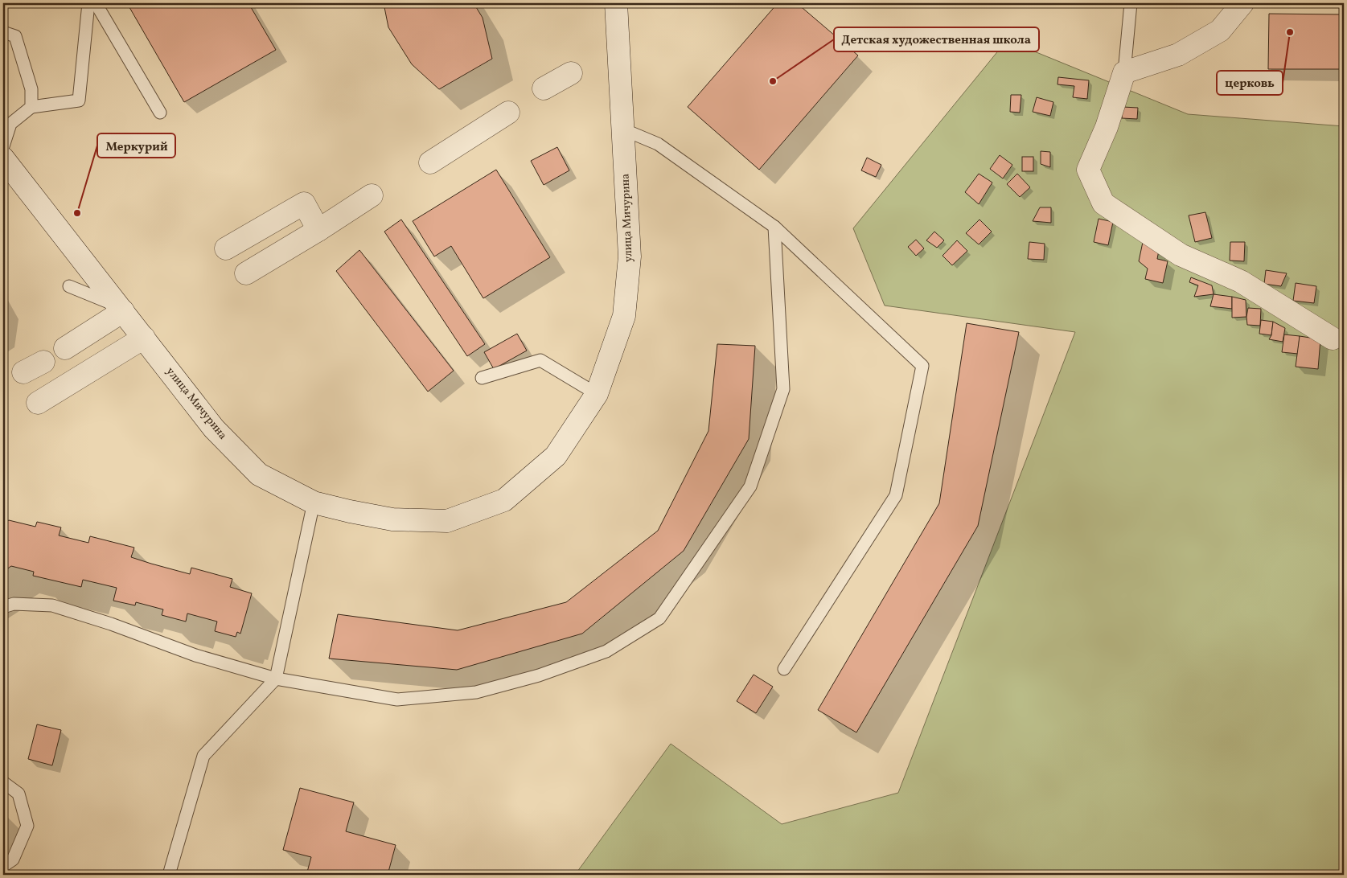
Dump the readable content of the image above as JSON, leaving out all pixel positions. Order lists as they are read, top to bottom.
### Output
{
  "streets": {
    "street": ["улица Мичурина"]
  },
  "places": ["церковь", "Детская художественная школа", "Меркурий"]
}
